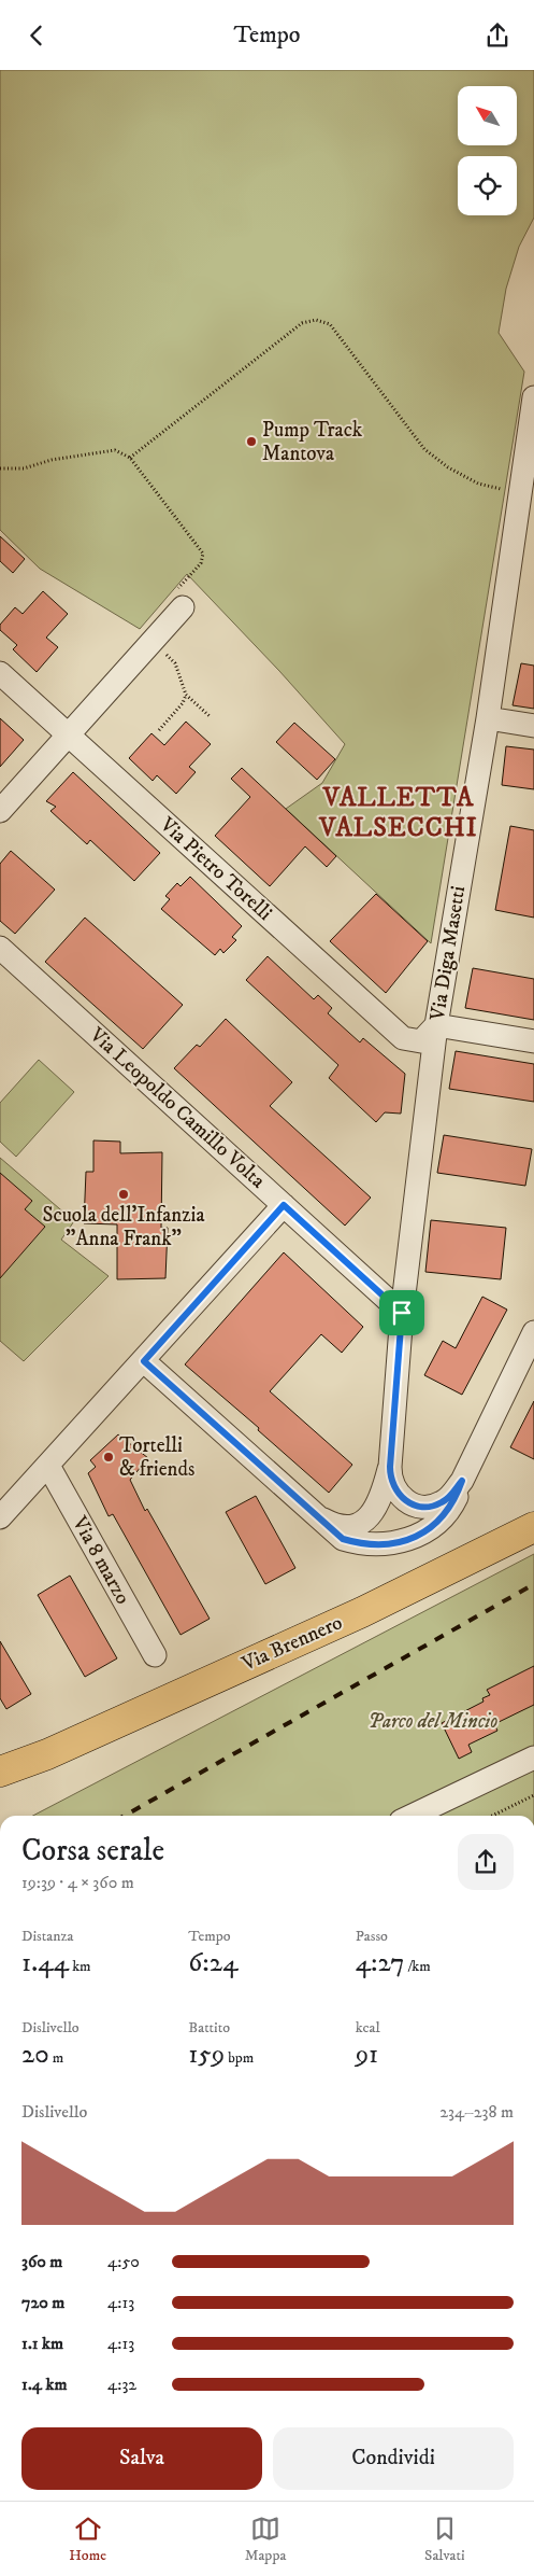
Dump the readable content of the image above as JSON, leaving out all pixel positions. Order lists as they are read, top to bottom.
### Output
{
  "streets": {
    "main road": ["Via Brennero"],
    "street": [
      "Via Pietro Torelli",
      "Via Diga Masetti",
      "Via Leopoldo Camillo Volta",
      "Via 8 marzo"
    ]
  },
  "crossings": [
    ["Via Pietro Torelli", "Via Diga Masetti"],
    ["Via Diga Masetti", "Via Leopoldo Camillo Volta"]
  ],
  "districts": ["VALLETTA VALSECCHI"],
  "parks": ["Parco del Mincio"],
  "places": ["Pump Track Mantova", "Scuola dell'Infanzia \"Anna Frank\"", "Tortelli & friends"],
  "north": "top left",
  "page": {
    "header": "Tempo",
    "heading": ["Corsa serale", "19:39 · 4 × 360 m"],
    "stats": [
      ["Distanza", "1.44 km"],
      ["Tempo", "6:24"],
      ["Passo", "4:27 /km"],
      ["Dislivello", "20 m"],
      ["Battito", "159 bpm"],
      ["kcal", "91"]
    ],
    "chart": ["Dislivello", "234–238 m"],
    "list": [
      {
        "name": "360 m",
        "note": "4:50"
      },
      {
        "name": "720 m",
        "note": "4:13"
      },
      {
        "name": "1.1 km",
        "note": "4:13"
      },
      {
        "name": "1.4 km",
        "note": "4:32"
      }
    ],
    "buttons": ["Salva", "Condividi"],
    "tabs": ["Home", "Mappa", "Salvati"]
  }
}
